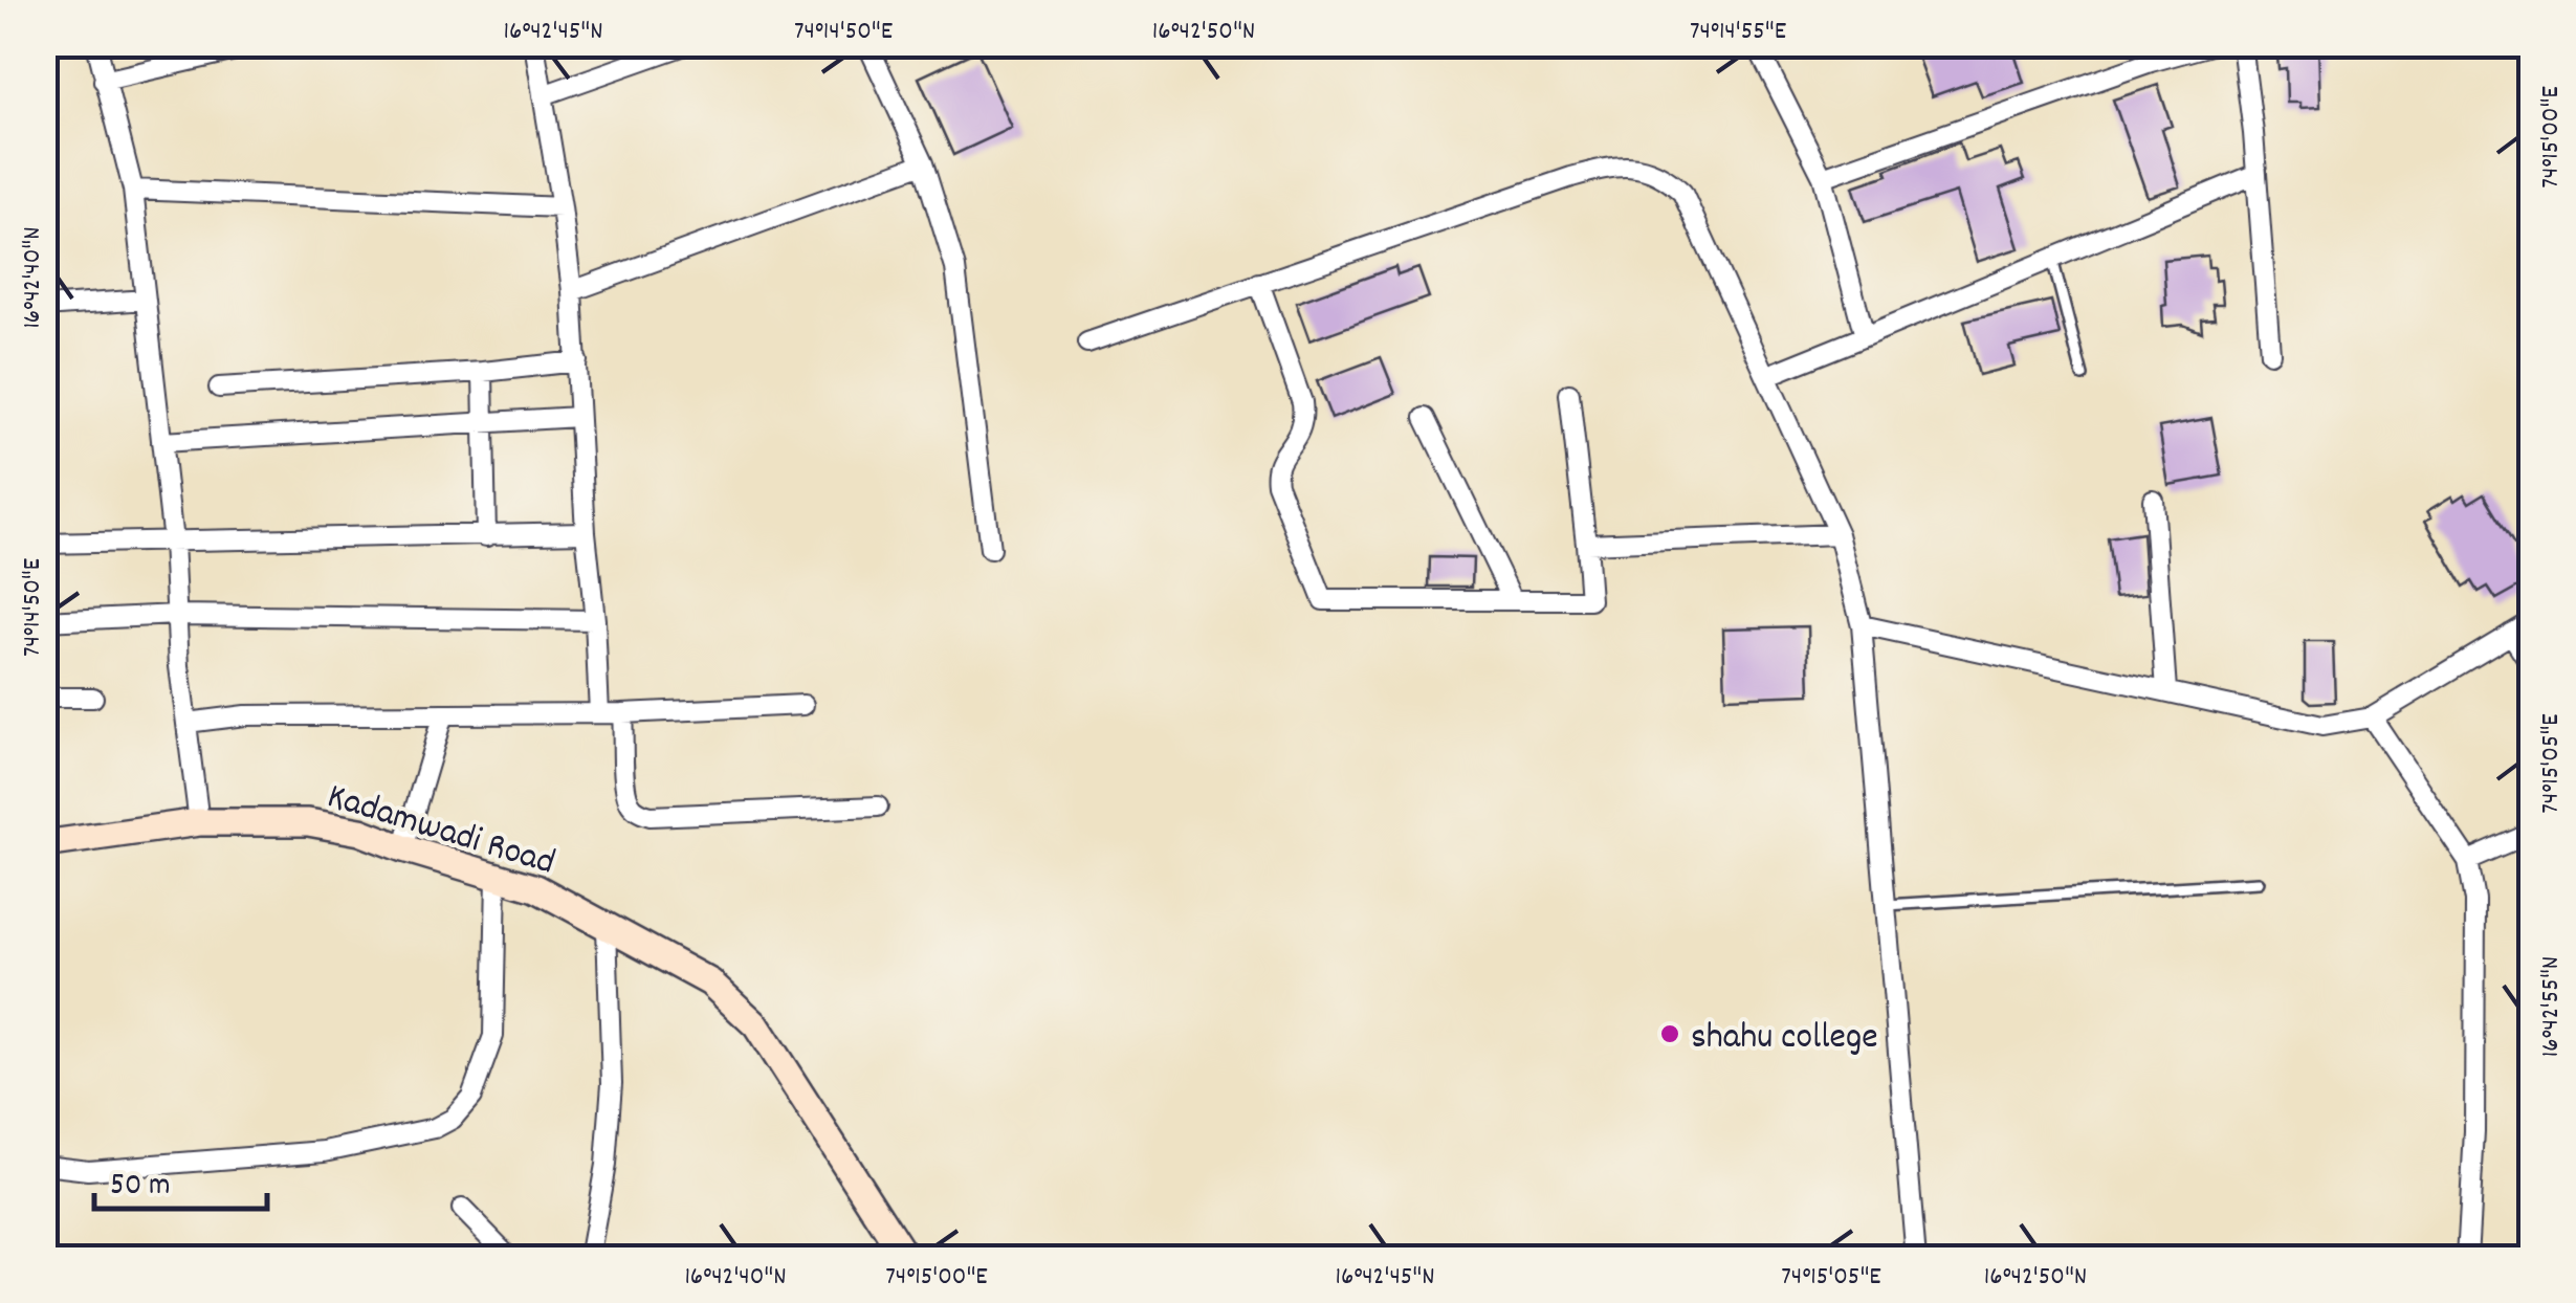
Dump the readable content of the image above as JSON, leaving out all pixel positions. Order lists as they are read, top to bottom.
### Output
{
  "streets": {
    "street": ["Kadamwadi Road"]
  },
  "places": ["shahu college"],
  "scale_bar": "50 m",
  "coordinates": [
    "16°42'45\"N",
    "74°14'50\"E",
    "16°42'50\"N",
    "74°14'55\"E",
    "74°15'00\"E",
    "16°42'40\"N",
    "74°15'05\"E",
    "16°42'55\"N"
  ]
}
